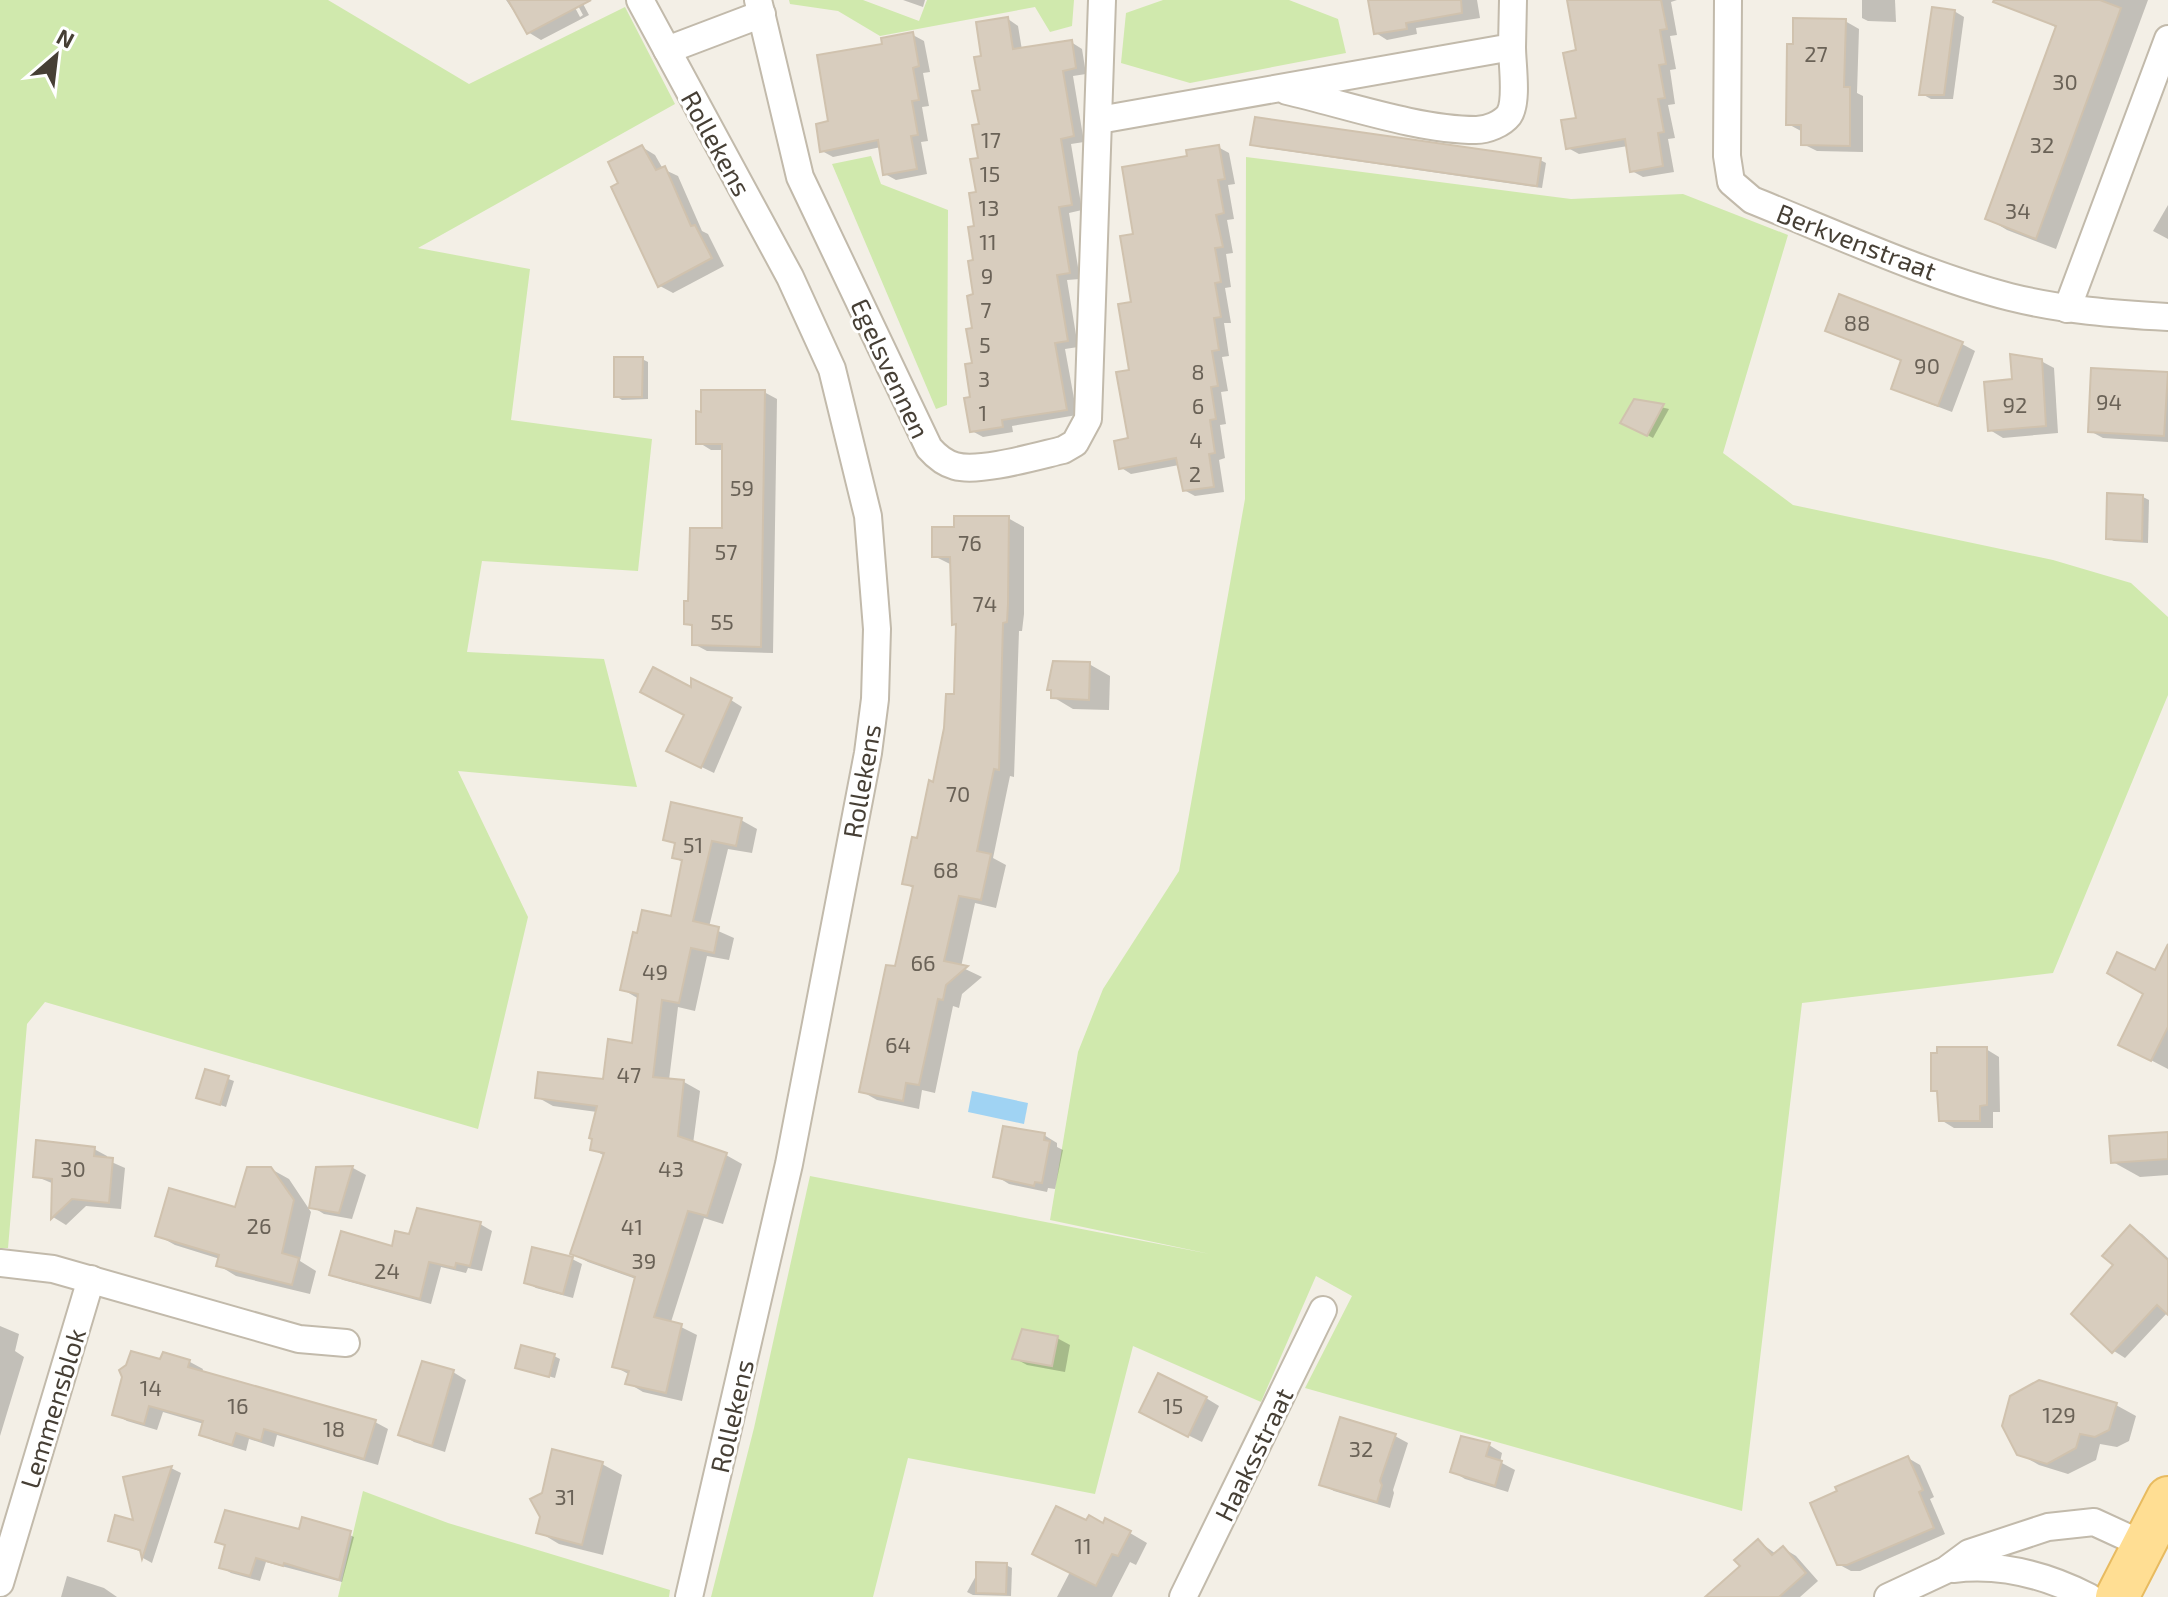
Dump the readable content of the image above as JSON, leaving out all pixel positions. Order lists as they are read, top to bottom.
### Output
{
  "streets": {
    "street": [
      "Rollekens",
      "Berkvenstraat",
      "Egelsvennen",
      "Lemmensblok",
      "Haaksstraat"
    ]
  },
  "crossings": [
    ["Rollekens", "Egelsvennen"]
  ],
  "house_numbers": [
    "27",
    "30",
    "17",
    "32",
    "15",
    "13",
    "34",
    "11",
    "9",
    "7",
    "88",
    "5",
    "90",
    "8",
    "3",
    "94",
    "92",
    "6",
    "1",
    "4",
    "2",
    "59",
    "76",
    "57",
    "74",
    "55",
    "70",
    "51",
    "68",
    "66",
    "49",
    "64",
    "47",
    "30",
    "43",
    "26",
    "41",
    "39",
    "24",
    "14",
    "16",
    "15",
    "129",
    "18",
    "32",
    "31",
    "11"
  ],
  "north": "top right"
}
